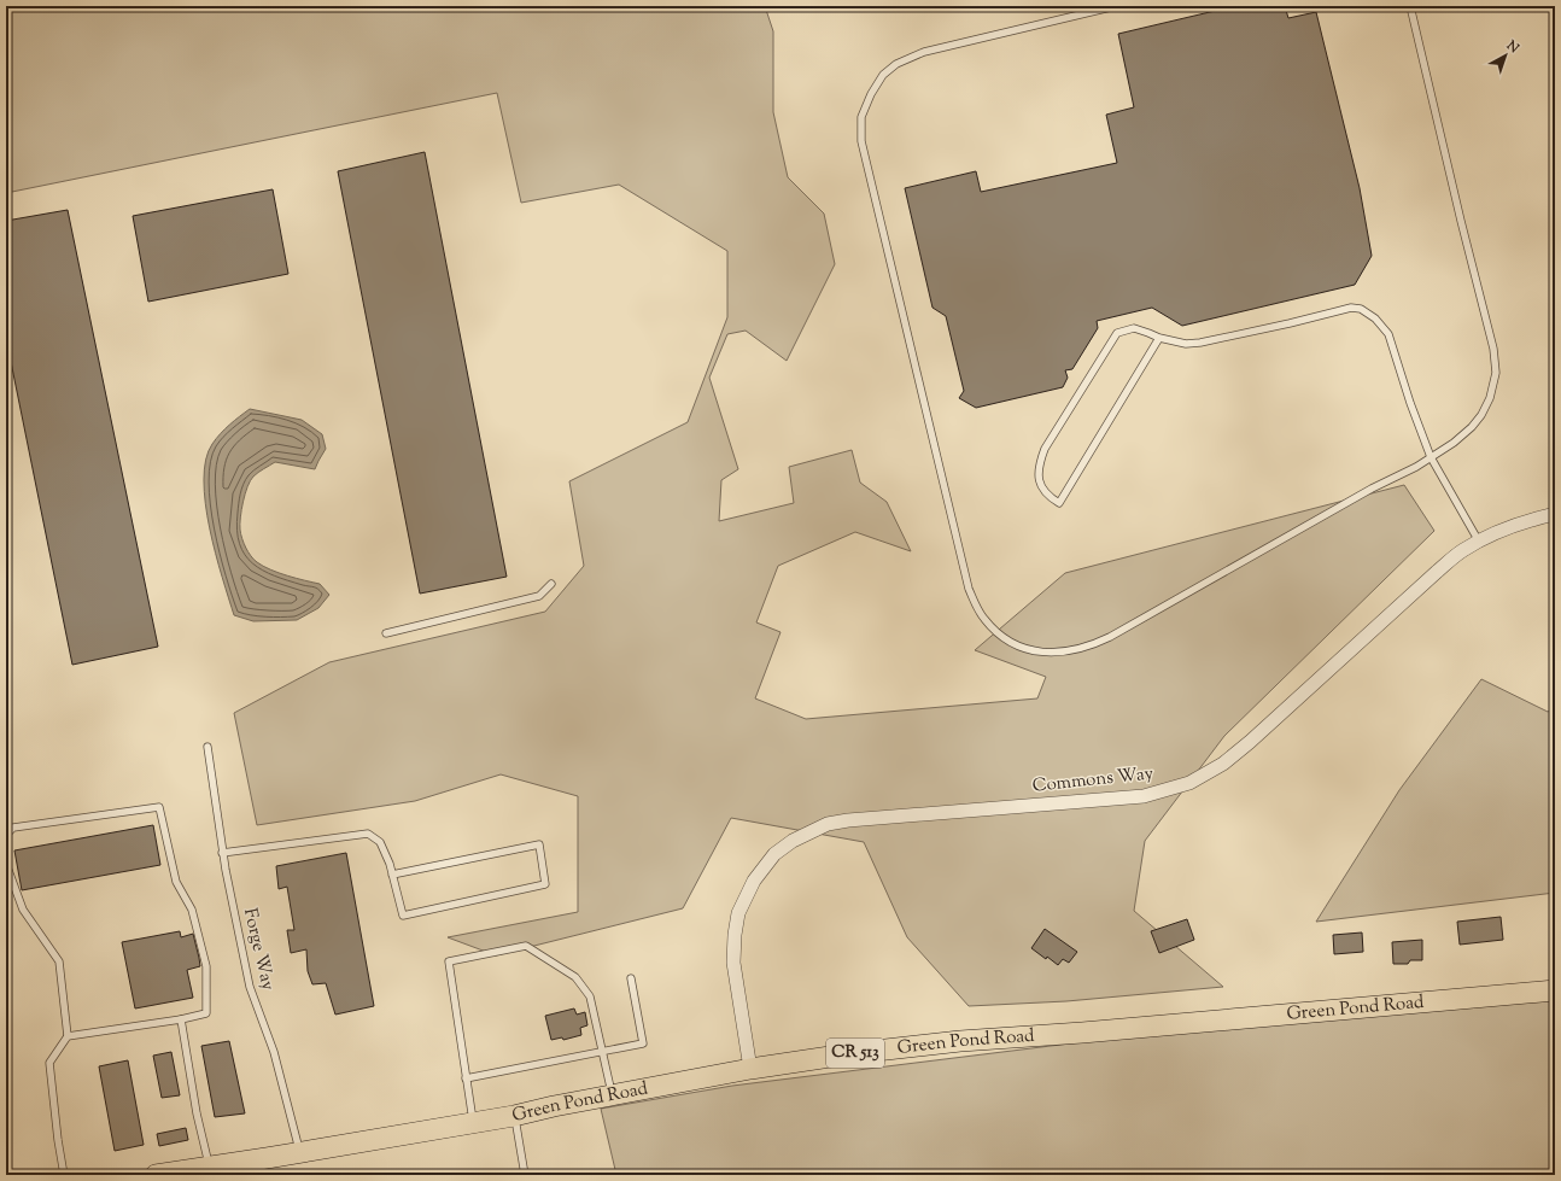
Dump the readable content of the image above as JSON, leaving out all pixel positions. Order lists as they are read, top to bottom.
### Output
{
  "streets": {
    "main road": ["Green Pond Road", "CR 513"],
    "street": ["Commons Way"],
    "lane": ["Forge Way"]
  },
  "crossings": [
    ["Commons Way", "Green Pond Road"],
    ["Forge Way", "Green Pond Road"]
  ],
  "north": "top right"
}
